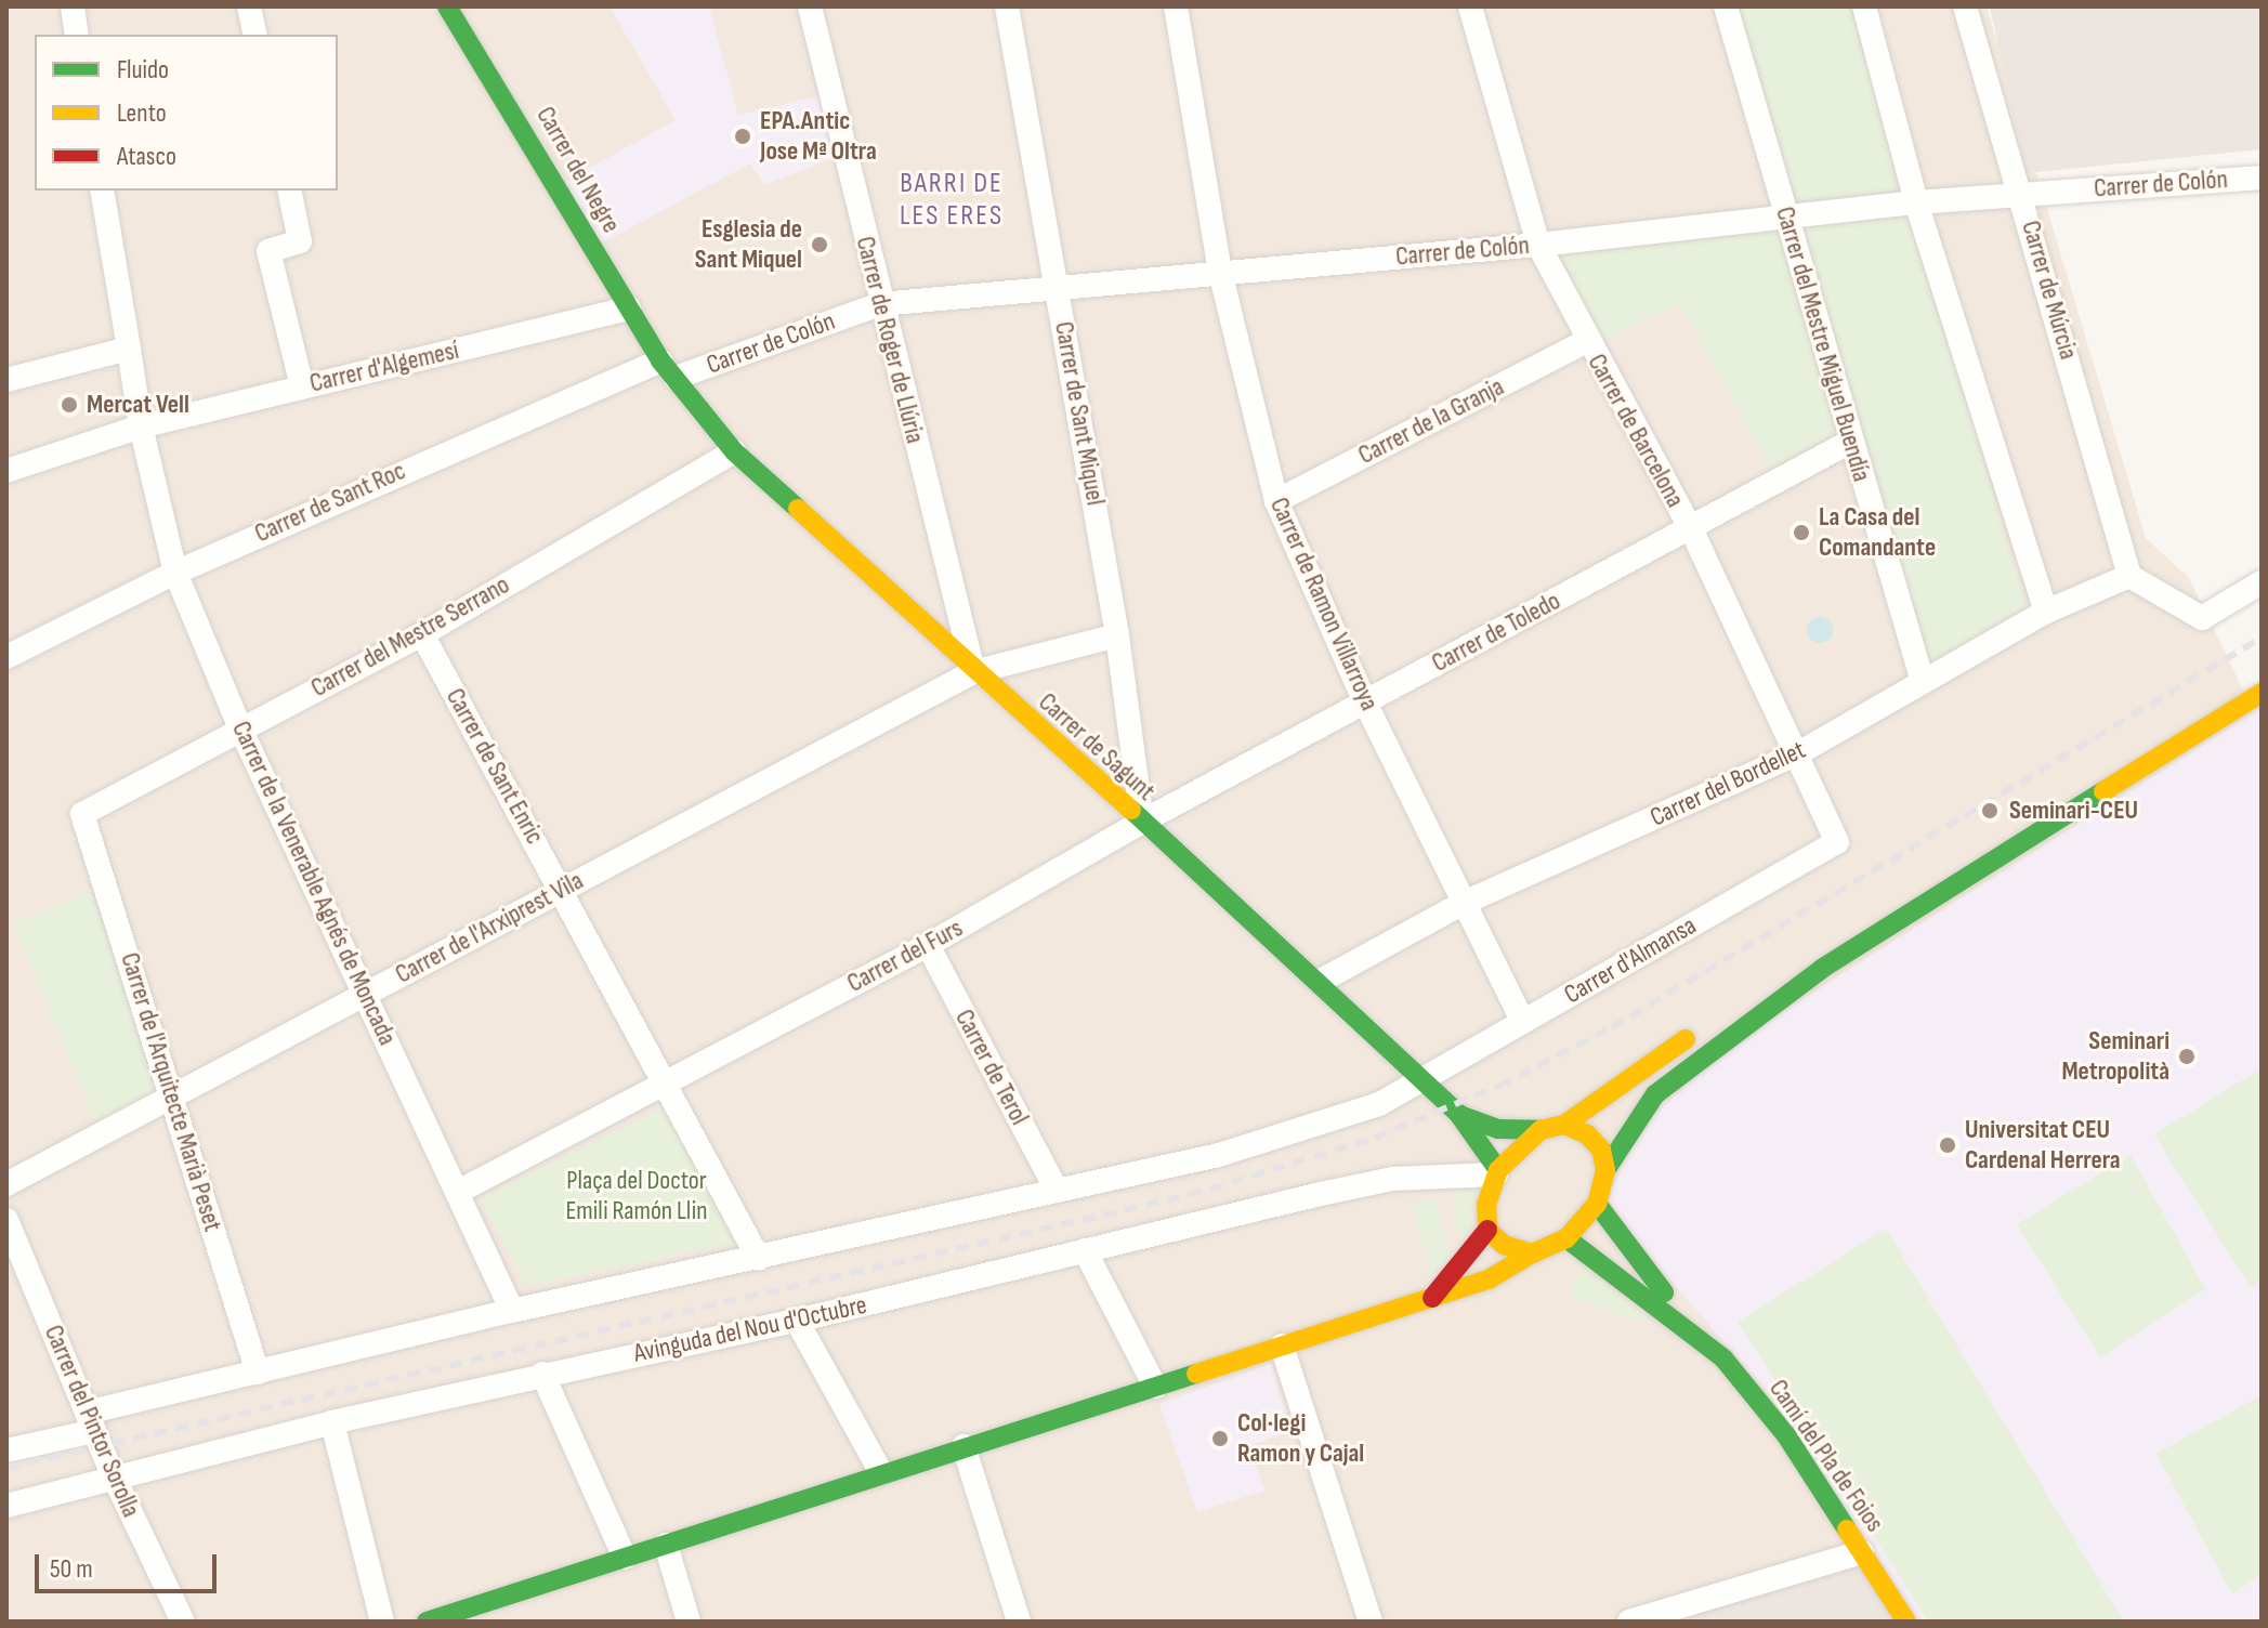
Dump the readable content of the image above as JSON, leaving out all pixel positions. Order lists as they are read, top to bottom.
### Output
{
  "streets": {
    "street": [
      "Carrer del Negre",
      "Carrer de Colón",
      "Carrer de Múrcia",
      "Carrer de Roger de Llúria",
      "Carrer del Mestre Miguel Buendía",
      "Carrer d'Algemesí",
      "Carrer de Sant Miquel",
      "Carrer de la Granja",
      "Carrer de Barcelona",
      "Carrer de Sant Roc",
      "Carrer de Ramon Villarroya",
      "Carrer de Toledo",
      "Carrer del Mestre Serrano",
      "Carrer de Sagunt",
      "Carrer de Sant Enric",
      "Carrer del Bordellet",
      "Carrer de la Venerable Agnés de Moncada",
      "Carrer de l'Arxiprest Vila",
      "Carrer del Furs",
      "Carrer d'Almansa",
      "Carrer de Terol",
      "Carrer de l'Arquitecte Marià Peset",
      "Avinguda del Nou d'Octubre",
      "Carrer del Pintor Sorolla",
      "Camí del Pla de Foios"
    ]
  },
  "crossings": [
    ["Carrer del Negre", "Carrer de Colón"],
    ["Carrer del Negre", "Carrer d'Algemesí"],
    ["Carrer del Negre", "Carrer de Sant Roc"],
    ["Carrer del Negre", "Carrer de Sagunt"],
    ["Carrer de Colón", "Carrer de Múrcia"],
    ["Carrer de Colón", "Carrer de Roger de Llúria"],
    ["Carrer de Colón", "Carrer del Mestre Miguel Buendía"],
    ["Carrer de Colón", "Carrer de Sant Miquel"],
    ["Carrer de Colón", "Carrer de Barcelona"],
    ["Carrer de Colón", "Carrer de Sant Roc"],
    ["Carrer de Colón", "Carrer de Ramon Villarroya"],
    ["Carrer de Colón", "Carrer de Sagunt"],
    ["Carrer de Múrcia", "Carrer del Bordellet"],
    ["Carrer de Roger de Llúria", "Carrer de Sagunt"],
    ["Carrer de Roger de Llúria", "Carrer de l'Arxiprest Vila"],
    ["Carrer del Mestre Miguel Buendía", "Carrer de Toledo"],
    ["Carrer del Mestre Miguel Buendía", "Carrer del Bordellet"],
    ["Carrer d'Algemesí", "Carrer de la Venerable Agnés de Moncada"],
    ["Carrer de Sant Miquel", "Carrer de Toledo"],
    ["Carrer de Sant Miquel", "Carrer de Sagunt"],
    ["Carrer de Sant Miquel", "Carrer de l'Arxiprest Vila"],
    ["Carrer de Sant Miquel", "Carrer del Furs"],
    ["Carrer de la Granja", "Carrer de Barcelona"],
    ["Carrer de la Granja", "Carrer de Ramon Villarroya"],
    ["Carrer de Barcelona", "Carrer de Toledo"],
    ["Carrer de Barcelona", "Carrer del Bordellet"],
    ["Carrer de Barcelona", "Carrer d'Almansa"],
    ["Carrer de Sant Roc", "Carrer de Sagunt"],
    ["Carrer de Sant Roc", "Carrer de la Venerable Agnés de Moncada"],
    ["Carrer de Ramon Villarroya", "Carrer de Toledo"],
    ["Carrer de Ramon Villarroya", "Carrer del Bordellet"],
    ["Carrer de Ramon Villarroya", "Carrer d'Almansa"],
    ["Carrer de Toledo", "Carrer de Sagunt"],
    ["Carrer de Toledo", "Carrer del Furs"],
    ["Carrer del Mestre Serrano", "Carrer de Sagunt"],
    ["Carrer del Mestre Serrano", "Carrer de Sant Enric"],
    ["Carrer del Mestre Serrano", "Carrer de la Venerable Agnés de Moncada"],
    ["Carrer del Mestre Serrano", "Carrer de l'Arquitecte Marià Peset"],
    ["Carrer de Sagunt", "Carrer del Bordellet"],
    ["Carrer de Sagunt", "Carrer de l'Arxiprest Vila"],
    ["Carrer de Sagunt", "Carrer del Furs"],
    ["Carrer de Sagunt", "Carrer d'Almansa"],
    ["Carrer de Sagunt", "Avinguda del Nou d'Octubre"],
    ["Carrer de Sagunt", "Camí del Pla de Foios"],
    ["Carrer de Sant Enric", "Carrer de l'Arxiprest Vila"],
    ["Carrer de Sant Enric", "Carrer del Furs"],
    ["Carrer de la Venerable Agnés de Moncada", "Carrer de l'Arxiprest Vila"],
    ["Carrer de l'Arxiprest Vila", "Carrer de l'Arquitecte Marià Peset"],
    ["Carrer del Furs", "Carrer de Terol"],
    ["Avinguda del Nou d'Octubre", "Carrer del Pintor Sorolla"],
    ["Avinguda del Nou d'Octubre", "Camí del Pla de Foios"]
  ],
  "districts": ["BARRI DE LES ERES"],
  "parks": ["Plaça del Doctor Emili Ramón Llin"],
  "places": [
    "EPA.Antic Jose Mª Oltra",
    "Esglesia de Sant Miquel",
    "Mercat Vell",
    "La Casa del Comandante",
    "Seminari-CEU",
    "Seminari Metropolità",
    "Universitat CEU Cardenal Herrera",
    "Col·legi Ramon y Cajal"
  ],
  "legend": ["Fluido", "Lento", "Atasco"],
  "scale_bar": "50 m"
}
